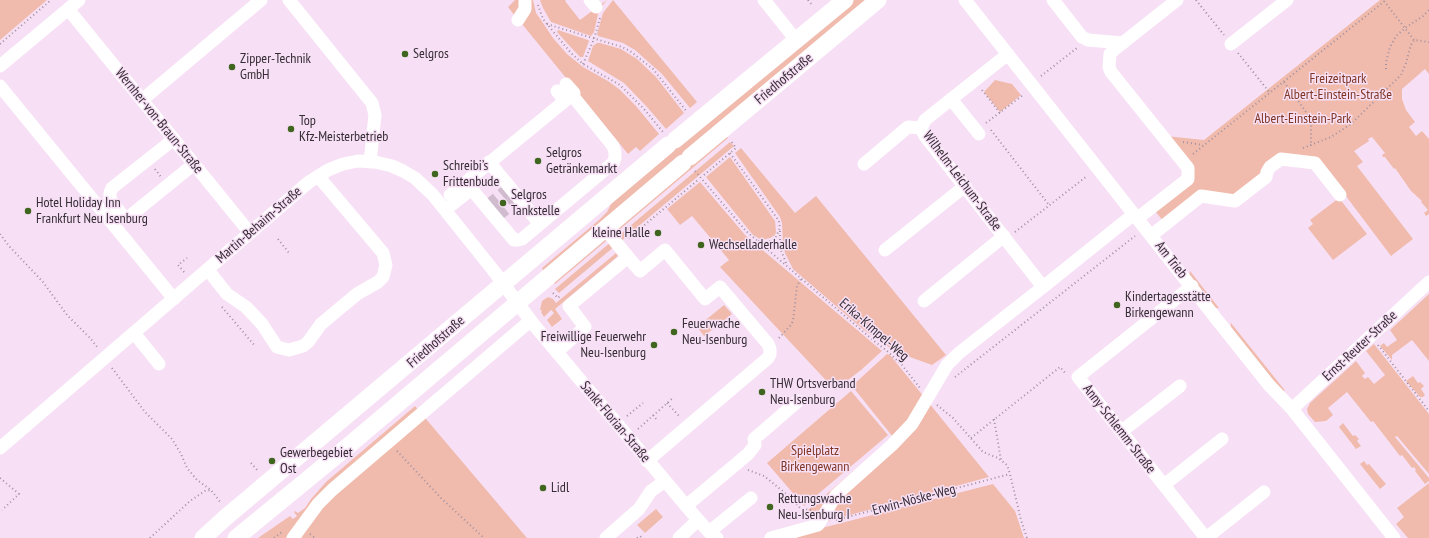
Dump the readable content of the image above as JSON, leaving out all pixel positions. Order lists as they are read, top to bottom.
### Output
{
  "streets": {
    "main road": ["Friedhofstraße"],
    "street": [
      "Wernher-von-Braun-Straße",
      "Wilhelm-Leichum-Straße",
      "Martin-Behaim-Straße",
      "Am Trieb",
      "Ernst-Reuter-Straße",
      "Sankt-Florian-Straße",
      "Anny-Schlemm-Straße"
    ],
    "path": ["Erika-Kimpel-Weg", "Erwin-Nöske-Weg"]
  },
  "crossings": [
    ["Friedhofstraße", "Martin-Behaim-Straße"],
    ["Friedhofstraße", "Sankt-Florian-Straße"],
    ["Wernher-von-Braun-Straße", "Martin-Behaim-Straße"],
    ["Wilhelm-Leichum-Straße", "Am Trieb"],
    ["Martin-Behaim-Straße", "Sankt-Florian-Straße"],
    ["Am Trieb", "Ernst-Reuter-Straße"],
    ["Am Trieb", "Anny-Schlemm-Straße"]
  ],
  "parks": ["Freizeitpark Albert-Einstein-Straße", "Albert-Einstein-Park", "Spielplatz Birkengewann"],
  "places": [
    "Selgros",
    "Zipper-Technik GmbH",
    "Top Kfz-Meisterbetrieb",
    "Selgros Getränkemarkt",
    "Schreibi’s Frittenbude",
    "Selgros Tankstelle",
    "Hotel Holiday Inn Frankfurt Neu Isenburg",
    "kleine Halle",
    "Wechselladerhalle",
    "Kindertagesstätte Birkengewann",
    "Feuerwache Neu-Isenburg",
    "Freiwillige Feuerwehr Neu-Isenburg",
    "THW Ortsverband Neu-Isenburg",
    "Gewerbegebiet Ost",
    "Lidl",
    "Rettungswache Neu-Isenburg I"
  ]
}
